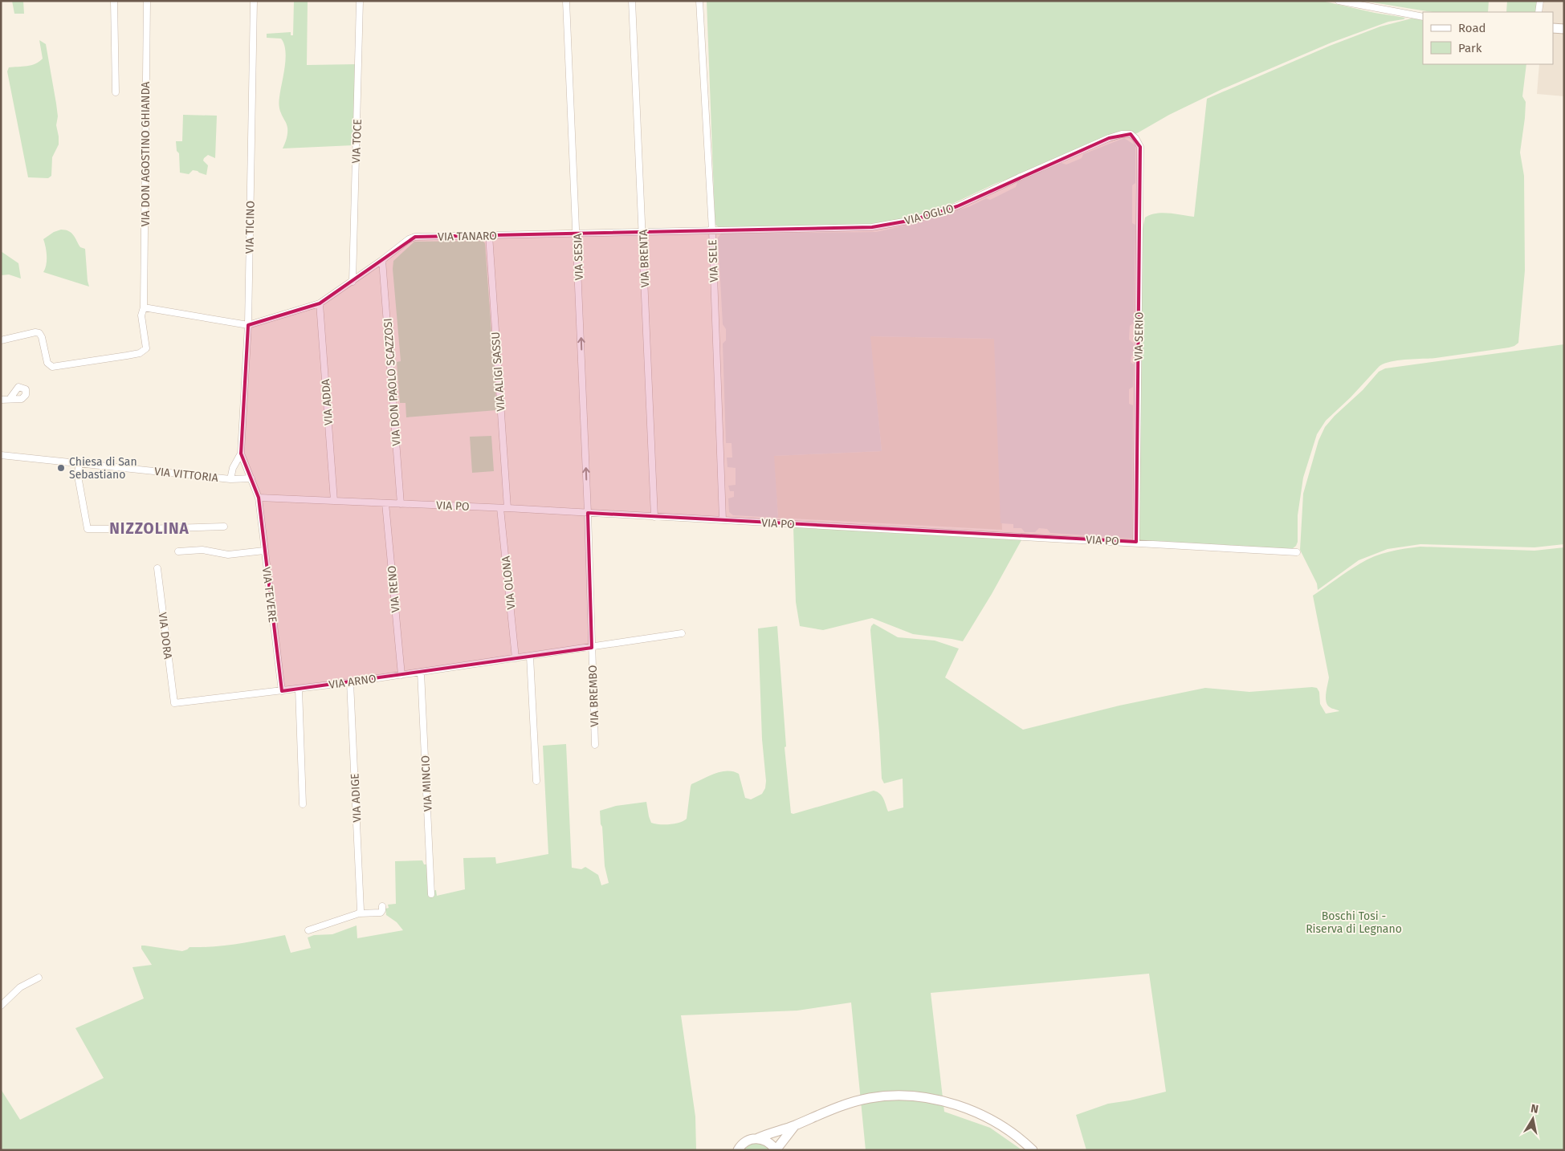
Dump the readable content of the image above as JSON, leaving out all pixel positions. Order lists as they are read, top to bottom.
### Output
{
  "streets": {
    "street": [
      "VIA TOCE",
      "VIA DON AGOSTINO GHIANDA",
      "VIA OGLIO",
      "VIA TICINO",
      "VIA TANARO",
      "VIA SESIA",
      "VIA BRENTA",
      "VIA SELE",
      "VIA SERIO",
      "VIA ALIGI SASSU",
      "VIA DON PAOLO SCAZZOSI",
      "VIA ADDA",
      "VIA VITTORIA",
      "VIA PO",
      "VIA OLONA",
      "VIA RENO",
      "VIA TEVERE",
      "VIA DORA",
      "VIA ARNO",
      "VIA BREMBO",
      "VIA MINCIO",
      "VIA ADIGE"
    ]
  },
  "crossings": [
    ["VIA TOCE", "VIA TANARO"],
    ["VIA OGLIO", "VIA TANARO"],
    ["VIA OGLIO", "VIA SELE"],
    ["VIA OGLIO", "VIA SERIO"],
    ["VIA TICINO", "VIA TANARO"],
    ["VIA TICINO", "VIA TEVERE"],
    ["VIA TANARO", "VIA SESIA"],
    ["VIA TANARO", "VIA BRENTA"],
    ["VIA TANARO", "VIA SELE"],
    ["VIA TANARO", "VIA ALIGI SASSU"],
    ["VIA TANARO", "VIA DON PAOLO SCAZZOSI"],
    ["VIA TANARO", "VIA ADDA"],
    ["VIA SESIA", "VIA PO"],
    ["VIA SESIA", "VIA ARNO"],
    ["VIA SESIA", "VIA BREMBO"],
    ["VIA BRENTA", "VIA PO"],
    ["VIA SELE", "VIA PO"],
    ["VIA SERIO", "VIA PO"],
    ["VIA ALIGI SASSU", "VIA PO"],
    ["VIA ALIGI SASSU", "VIA OLONA"],
    ["VIA DON PAOLO SCAZZOSI", "VIA PO"],
    ["VIA ADDA", "VIA PO"],
    ["VIA VITTORIA", "VIA TEVERE"],
    ["VIA PO", "VIA OLONA"],
    ["VIA PO", "VIA RENO"],
    ["VIA PO", "VIA TEVERE"],
    ["VIA OLONA", "VIA ARNO"],
    ["VIA RENO", "VIA ARNO"],
    ["VIA TEVERE", "VIA ARNO"],
    ["VIA DORA", "VIA ARNO"],
    ["VIA ARNO", "VIA BREMBO"],
    ["VIA ARNO", "VIA MINCIO"],
    ["VIA ARNO", "VIA ADIGE"]
  ],
  "one_way": ["VIA SESIA"],
  "districts": ["NIZZOLINA"],
  "parks": ["Boschi Tosi - Riserva di Legnano"],
  "places": ["Chiesa di San Sebastiano"],
  "legend": ["Road", "Park"],
  "north": "top"
}
